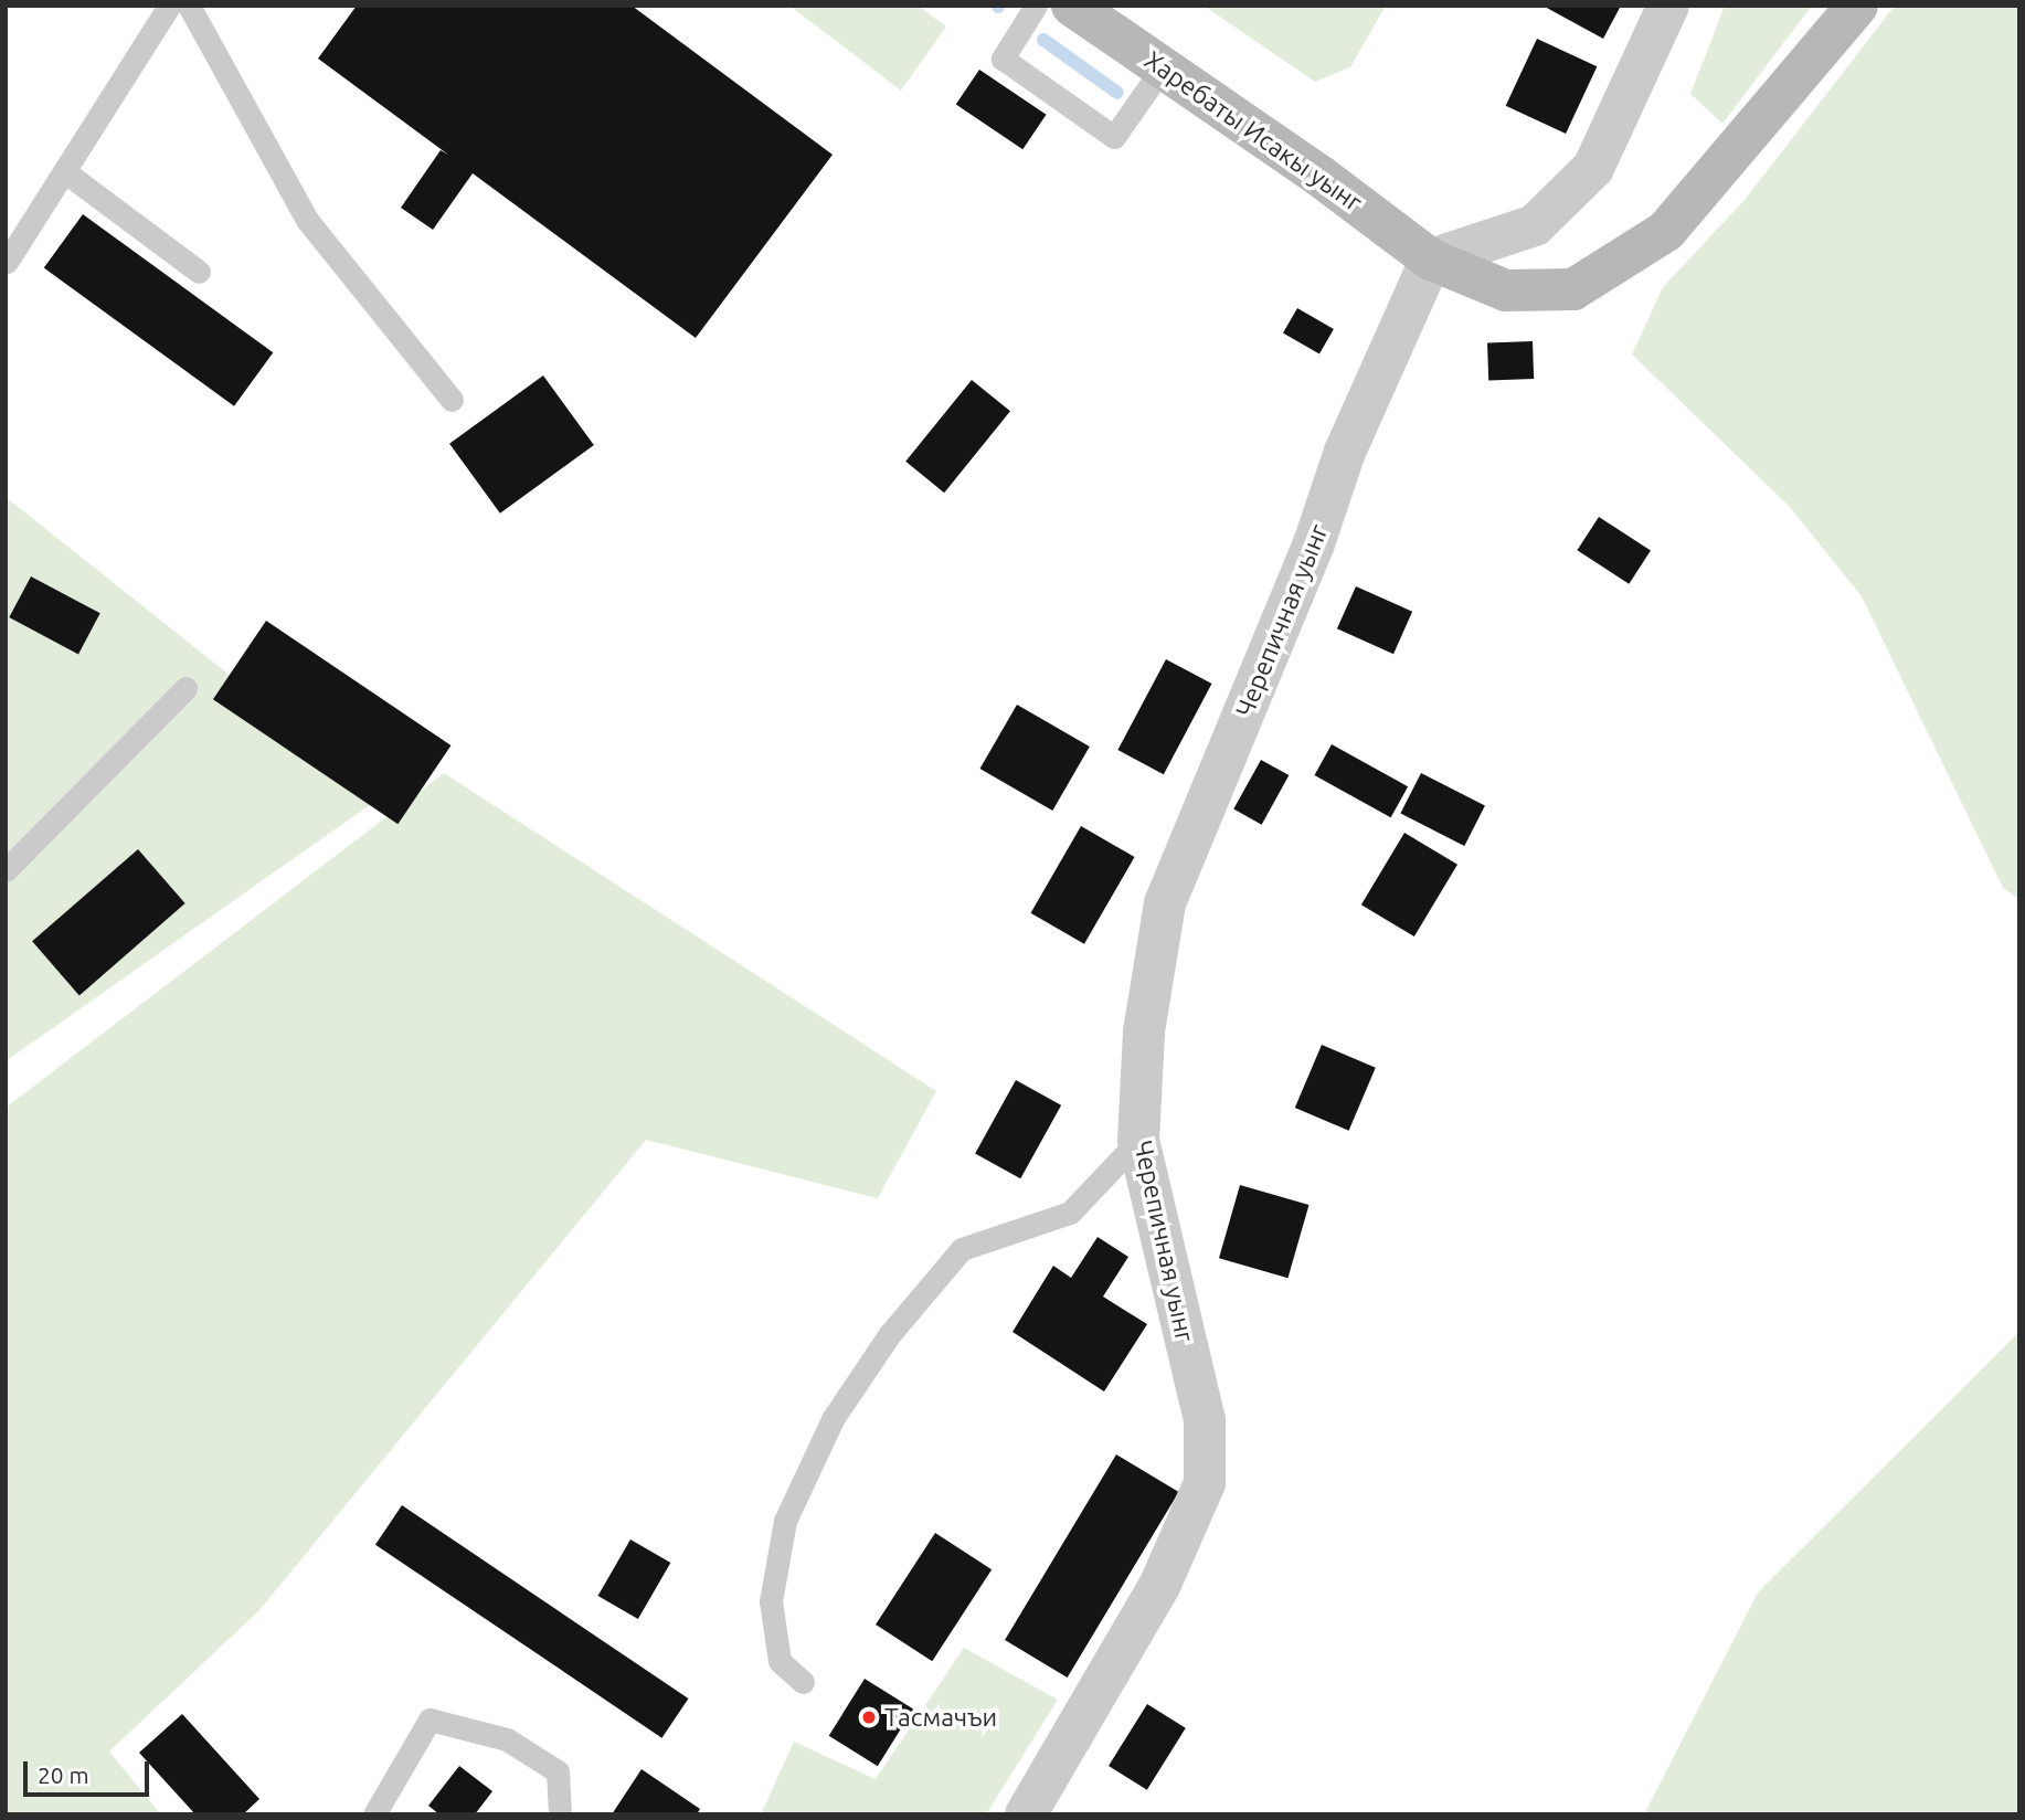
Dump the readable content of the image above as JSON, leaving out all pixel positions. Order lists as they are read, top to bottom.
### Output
{
  "streets": {
    "main road": ["Харебаты Исакы уынг"],
    "street": ["Черепичная уынг"]
  },
  "crossings": [
    ["Харебаты Исакы уынг", "Черепичная уынг"]
  ],
  "places": ["Тасмачъи"],
  "scale_bar": "20 m"
}
